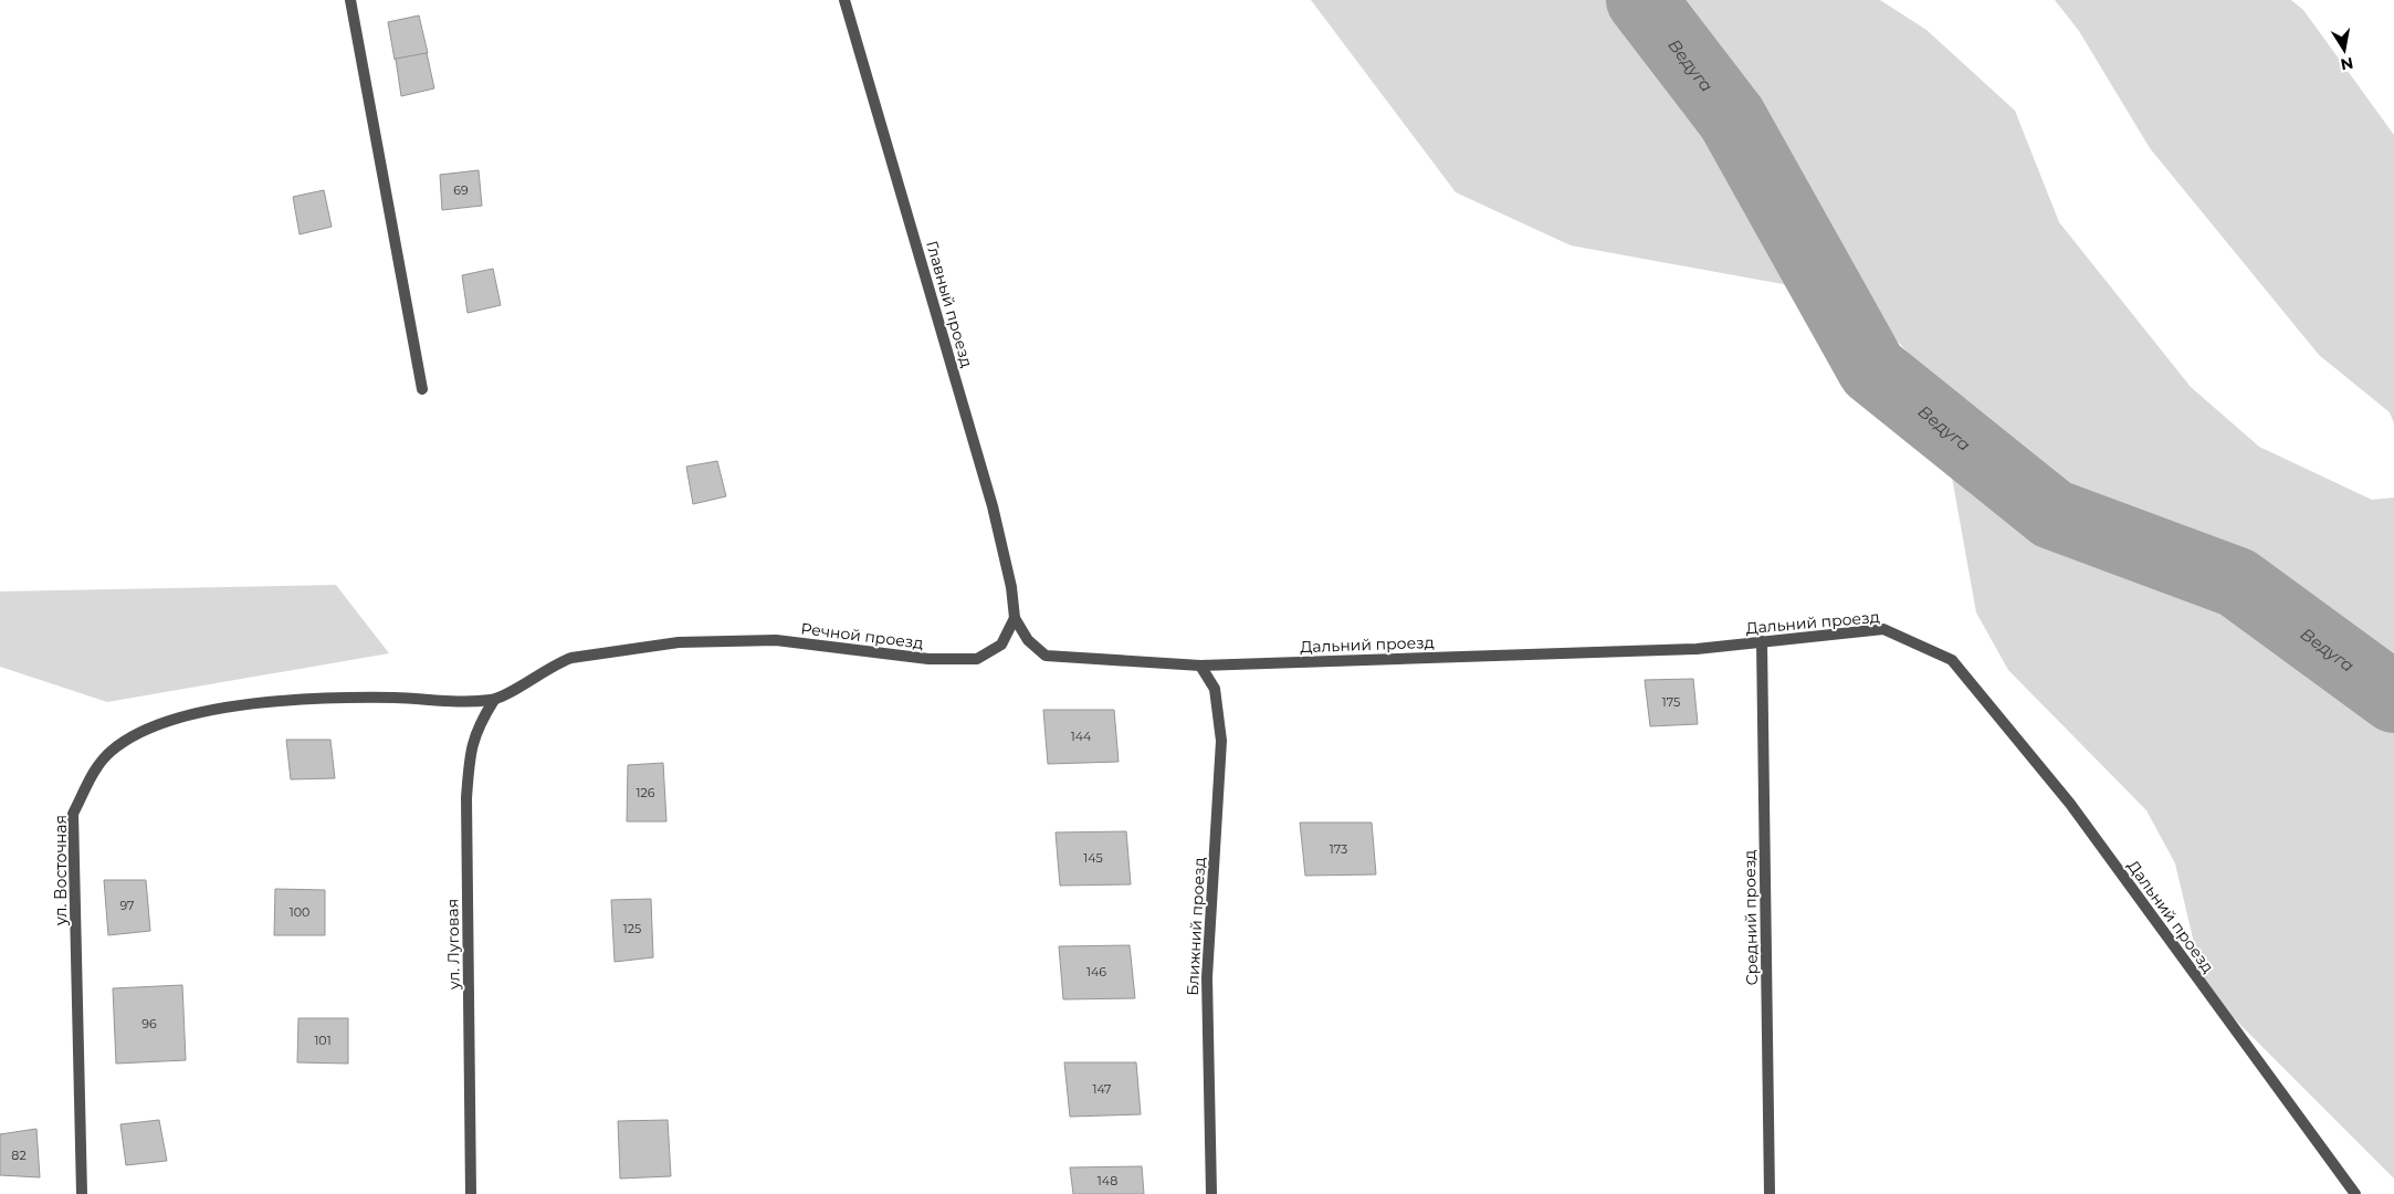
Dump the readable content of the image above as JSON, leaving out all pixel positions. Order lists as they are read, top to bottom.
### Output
{
  "streets": {
    "street": [
      "Главный проезд",
      "Дальний проезд",
      "Речной проезд",
      "ул. Восточная",
      "Средний проезд",
      "Ближний проезд",
      "ул. Луговая"
    ]
  },
  "crossings": [
    ["Главный проезд", "Речной проезд"],
    ["Дальний проезд", "Средний проезд"],
    ["Дальний проезд", "Ближний проезд"],
    ["Речной проезд", "ул. Восточная"],
    ["Речной проезд", "ул. Луговая"],
    ["ул. Восточная", "ул. Луговая"]
  ],
  "water": ["Ведуга"],
  "house_numbers": [
    "69",
    "175",
    "144",
    "126",
    "173",
    "145",
    "97",
    "100",
    "125",
    "146",
    "96",
    "101",
    "147",
    "82",
    "148"
  ],
  "north": "bottom"
}
